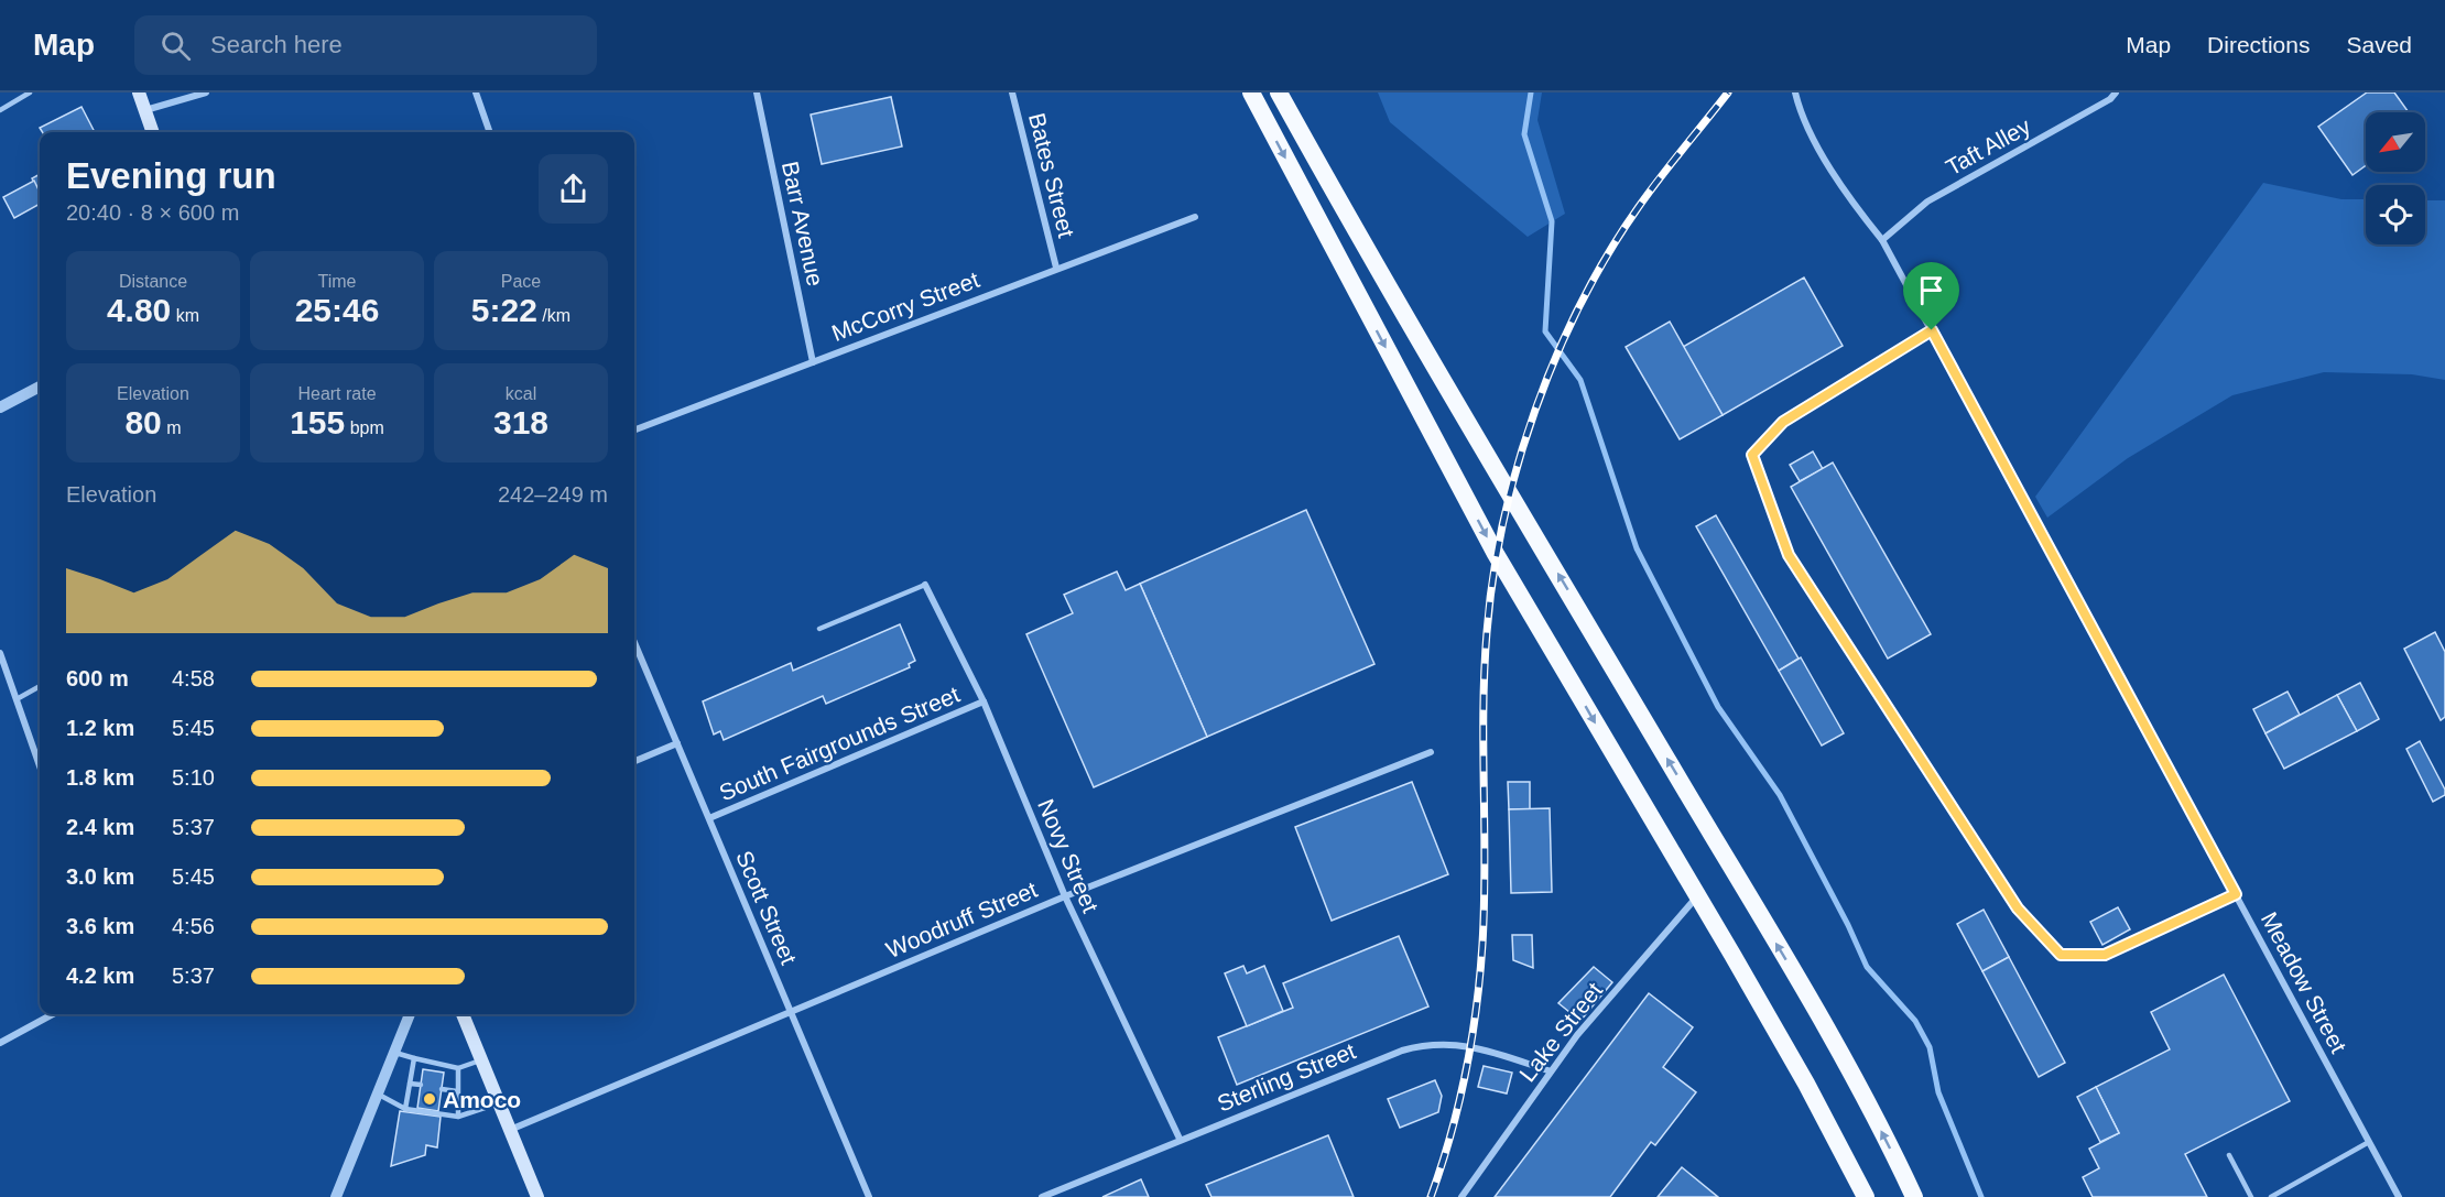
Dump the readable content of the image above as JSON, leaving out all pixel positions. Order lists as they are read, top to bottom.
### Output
{
  "streets": {
    "street": [
      "Taft Alley",
      "Bates Street",
      "Barr Avenue",
      "McCorry Street",
      "South Fairgrounds Street",
      "Novy Street",
      "Scott Street",
      "Woodruff Street",
      "Meadow Street",
      "Lake Street",
      "Sterling Street"
    ]
  },
  "crossings": [
    ["Taft Alley", "Meadow Street"],
    ["Bates Street", "McCorry Street"],
    ["Barr Avenue", "McCorry Street"],
    ["South Fairgrounds Street", "Novy Street"],
    ["South Fairgrounds Street", "Scott Street"],
    ["Novy Street", "Woodruff Street"],
    ["Novy Street", "Sterling Street"],
    ["Scott Street", "Woodruff Street"],
    ["Lake Street", "Sterling Street"]
  ],
  "places": ["Amoco"],
  "north": "bottom left",
  "page": {
    "header": "Map",
    "search": "Search here",
    "nav": ["Map", "Directions", "Saved"],
    "heading": ["Evening run", "20:40 · 8 × 600 m"],
    "stats": [
      ["Distance", "4.80 km"],
      ["Time", "25:46"],
      ["Pace", "5:22 /km"],
      ["Elevation", "80 m"],
      ["Heart rate", "155 bpm"],
      ["kcal", "318"]
    ],
    "chart": ["Elevation", "242–249 m"],
    "list": [
      {
        "name": "600 m",
        "note": "4:58"
      },
      {
        "name": "1.2 km",
        "note": "5:45"
      },
      {
        "name": "1.8 km",
        "note": "5:10"
      },
      {
        "name": "2.4 km",
        "note": "5:37"
      },
      {
        "name": "3.0 km",
        "note": "5:45"
      },
      {
        "name": "3.6 km",
        "note": "4:56"
      },
      {
        "name": "4.2 km",
        "note": "5:37"
      }
    ]
  }
}
